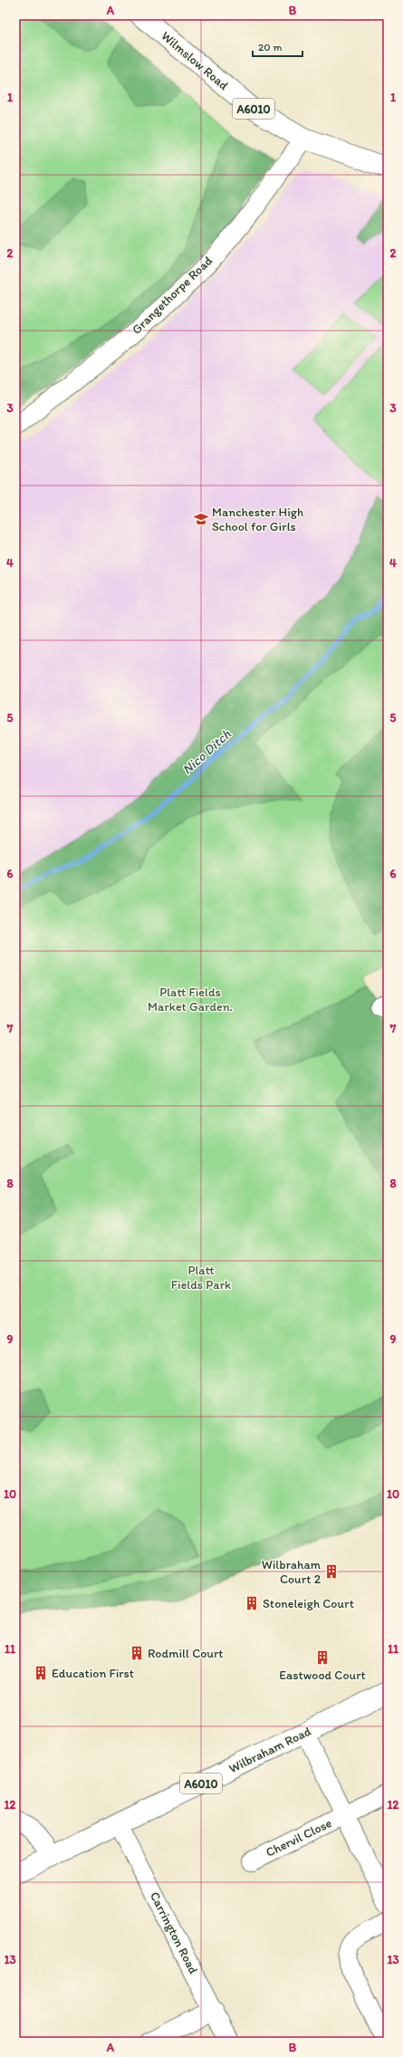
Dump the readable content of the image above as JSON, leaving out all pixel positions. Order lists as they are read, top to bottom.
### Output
{
  "streets": {
    "main road": ["Wilmslow Road", "A6010", "Wilbraham Road"],
    "street": ["Grangethorpe Road", "Chervil Close", "Carrington Road"]
  },
  "crossings": [
    ["Wilmslow Road", "Grangethorpe Road"],
    ["Wilbraham Road", "Chervil Close"],
    ["Wilbraham Road", "Carrington Road"]
  ],
  "water": ["Nico Ditch"],
  "parks": ["Platt Fields Market Garden.", "Platt Fields Park"],
  "places": {
    "school or university": ["Manchester High School for Girls"],
    "building": [
      "Wilbraham Court 2",
      "Stoneleigh Court",
      "Rodmill Court",
      "Eastwood Court",
      "Education First"
    ]
  },
  "scale_bar": "20 m",
  "grid": {
    "columns": ["A", "B"],
    "rows": [
      "1",
      "2",
      "3",
      "4",
      "5",
      "6",
      "7",
      "8",
      "9",
      "10",
      "11",
      "12",
      "13"
    ]
  }
}
